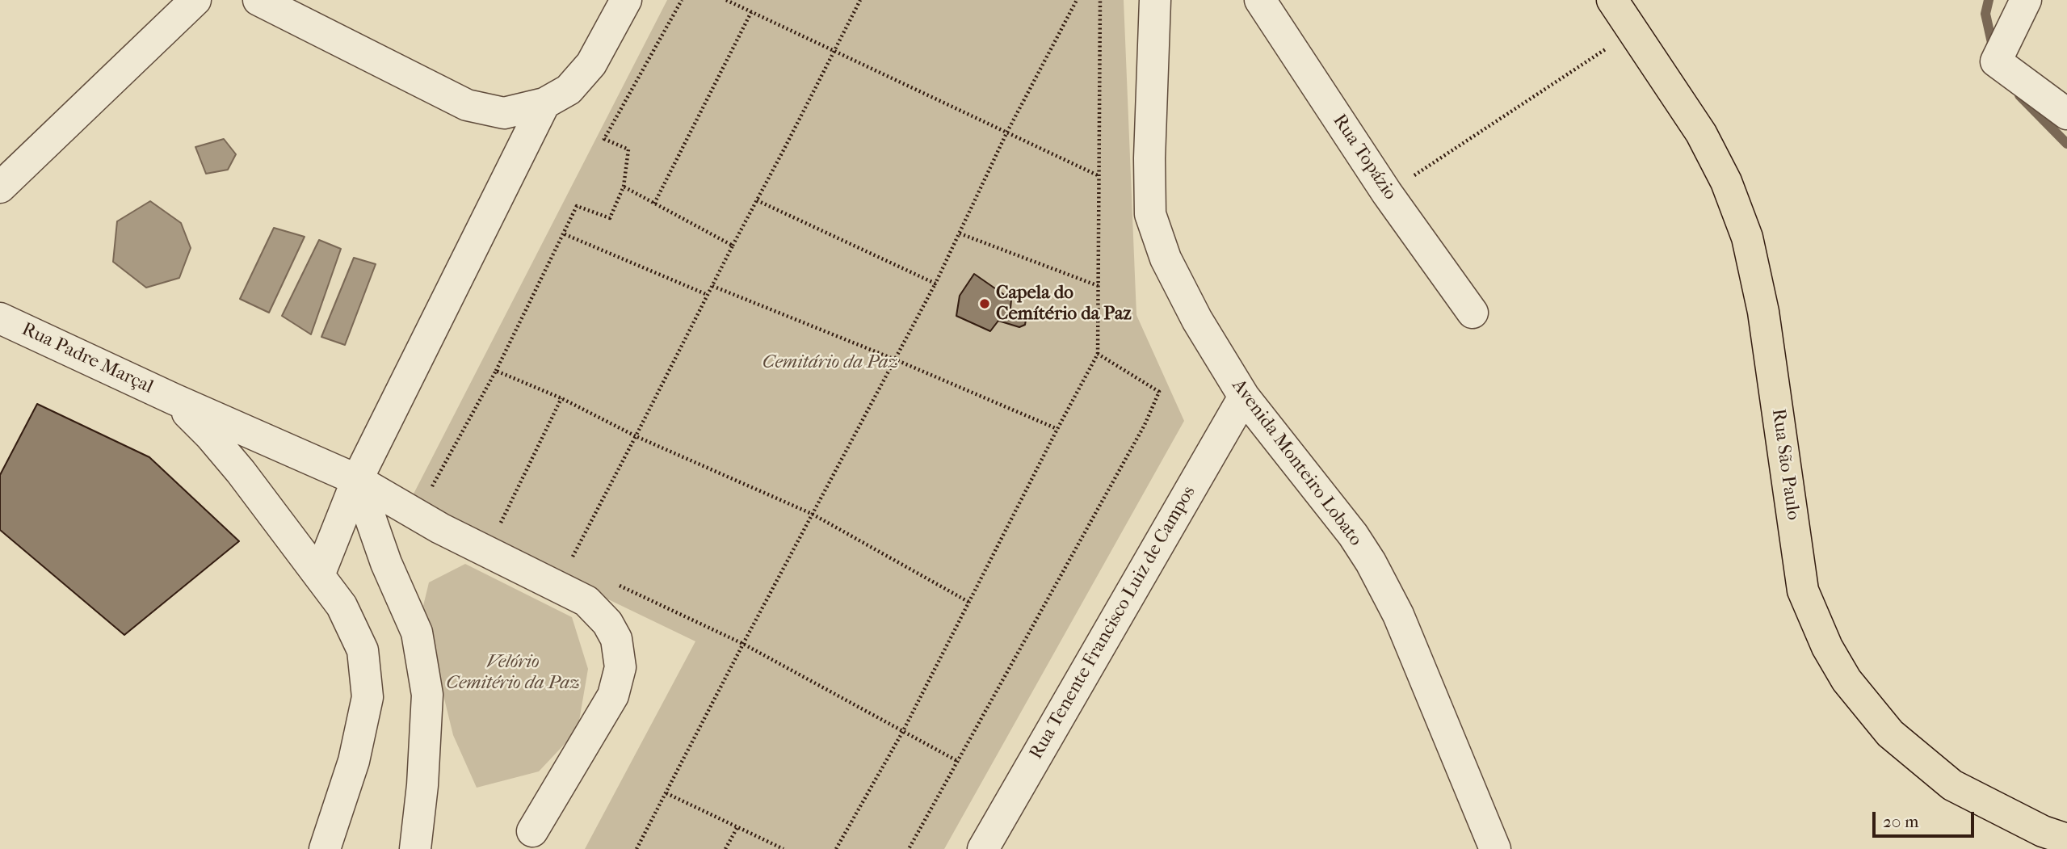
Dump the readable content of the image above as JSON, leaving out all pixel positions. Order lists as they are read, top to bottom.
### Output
{
  "streets": {
    "main road": ["Rua São Paulo"],
    "street": [
      "Rua Topázio",
      "Rua Padre Marçal",
      "Avenida Monteiro Lobato",
      "Rua Tenente Francisco Luiz de Campos"
    ]
  },
  "crossings": [
    ["Avenida Monteiro Lobato", "Rua Tenente Francisco Luiz de Campos"]
  ],
  "parks": ["Cemitário da Paz", "Velório Cemitério da Paz"],
  "places": ["Capela do Cemítério da Paz"],
  "scale_bar": "20 m"
}
